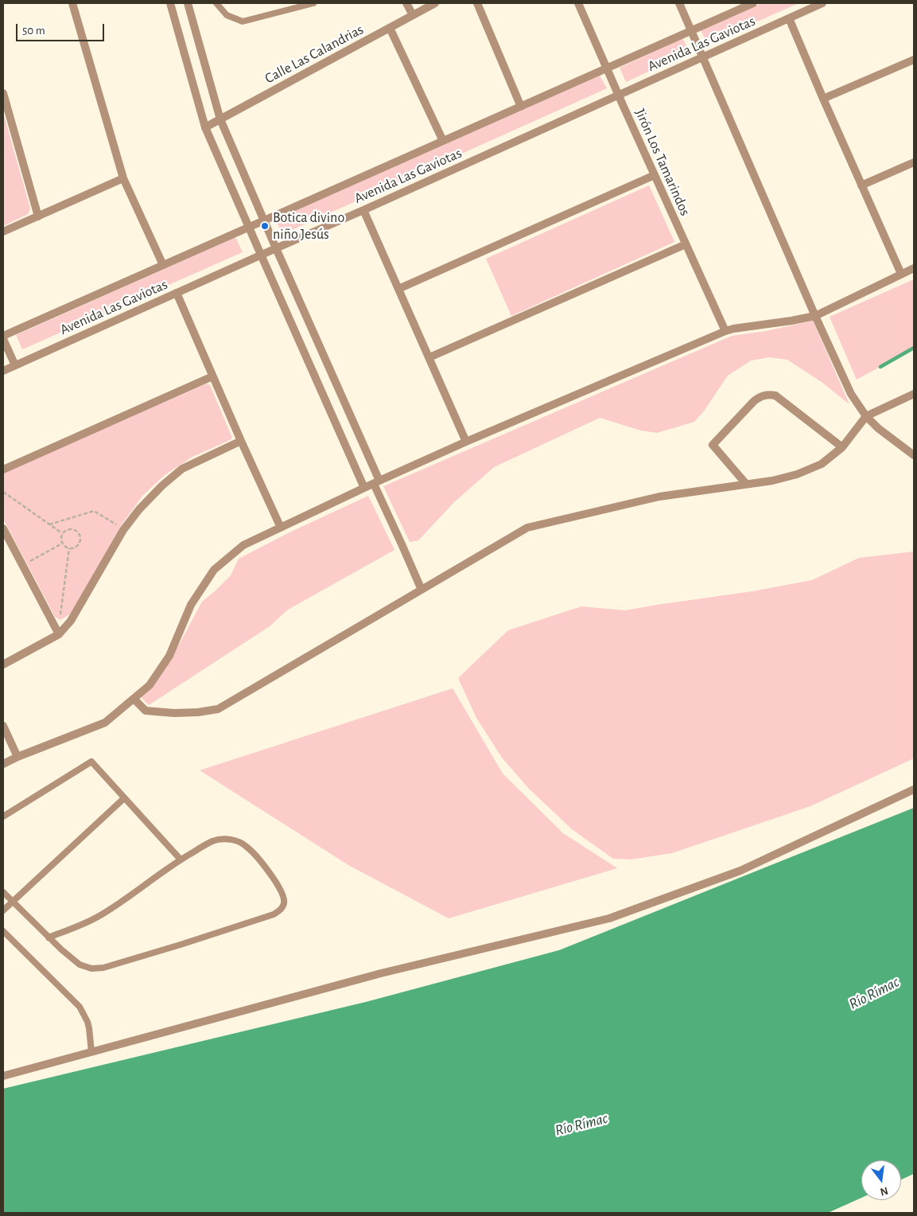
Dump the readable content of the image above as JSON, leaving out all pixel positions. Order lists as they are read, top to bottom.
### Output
{
  "streets": {
    "street": ["Avenida Las Gaviotas", "Calle Las Calandrias", "Jirón Los Tamarindos"]
  },
  "crossings": [
    ["Avenida Las Gaviotas", "Jirón Los Tamarindos"]
  ],
  "water": ["Río Rímac"],
  "places": ["Botica divino niño Jesús"],
  "scale_bar": "50 m",
  "north": "bottom"
}
